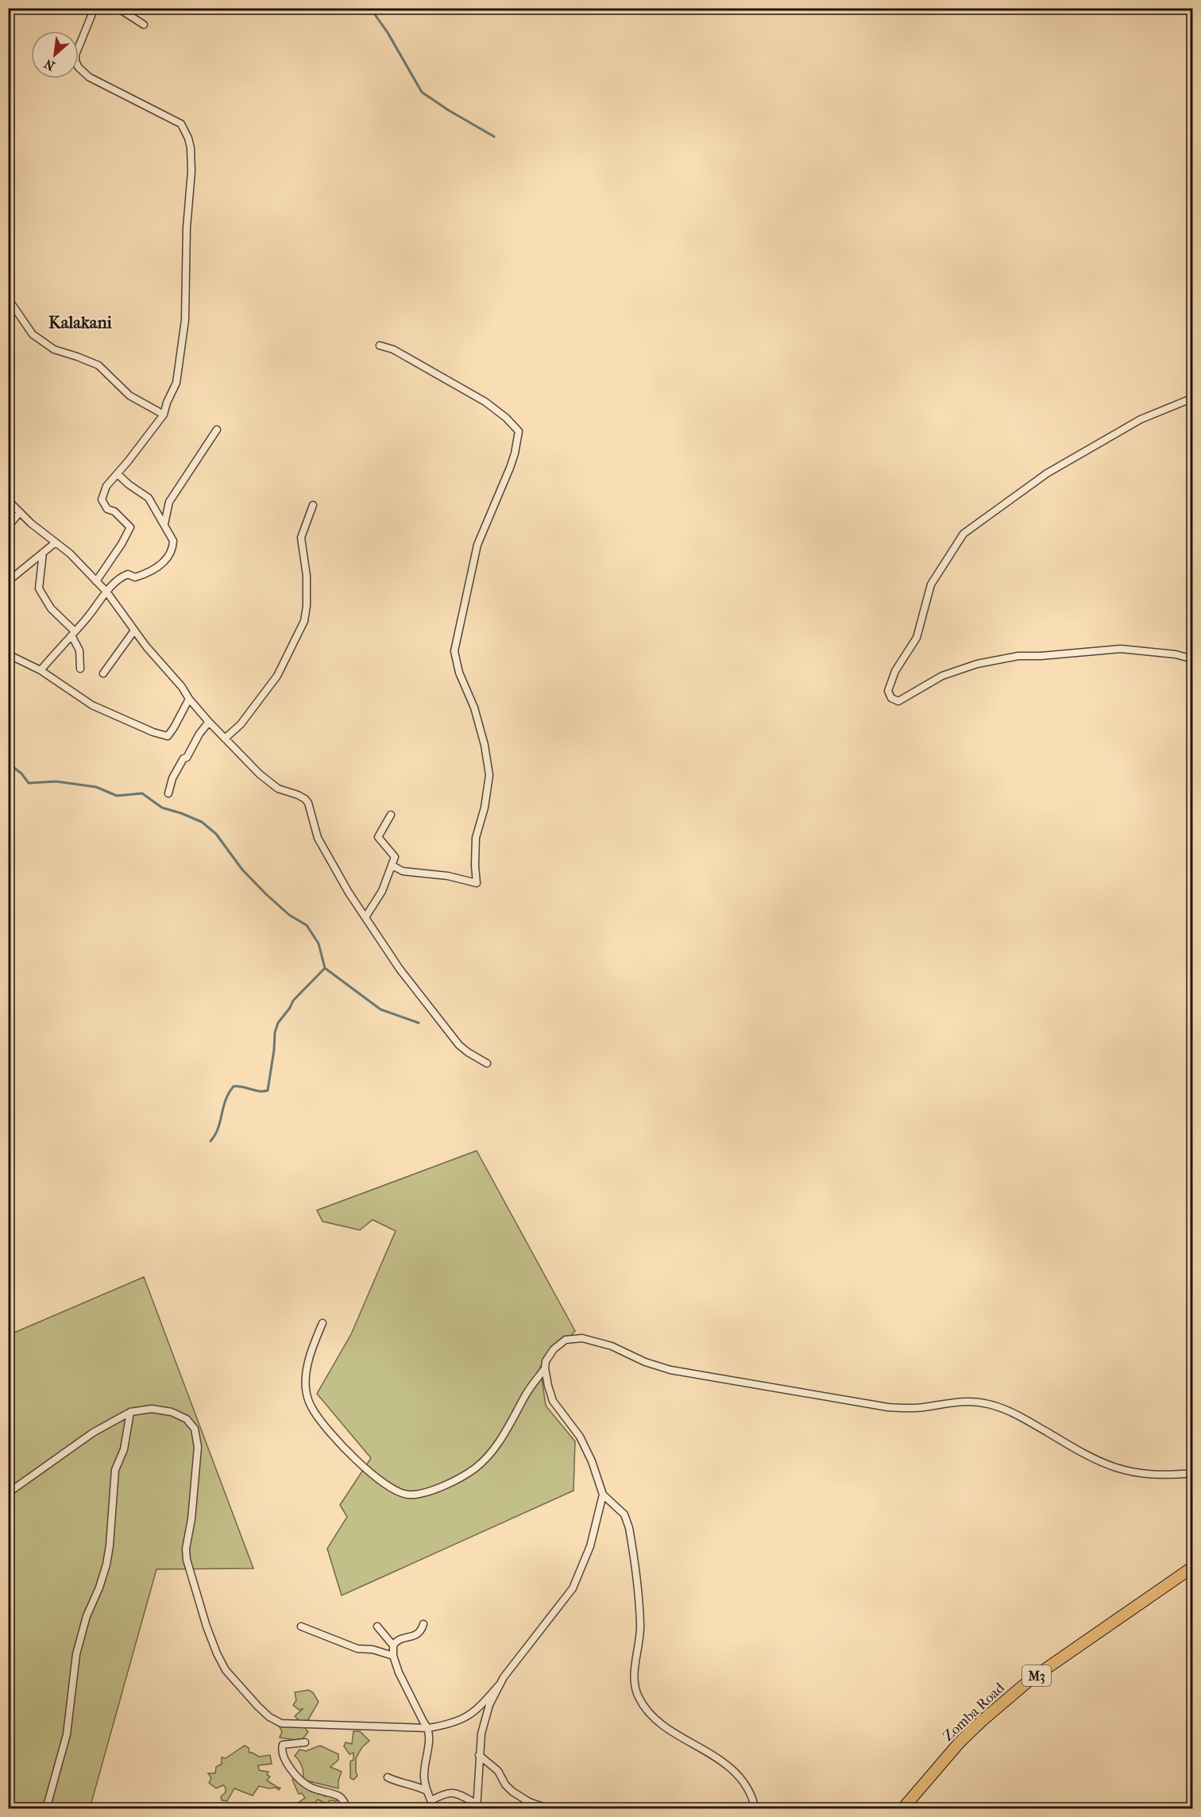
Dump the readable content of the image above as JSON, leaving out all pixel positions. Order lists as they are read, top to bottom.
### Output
{
  "streets": {
    "highway": ["M3", "Zomba Road"]
  },
  "districts": ["Kalakani"],
  "north": "bottom left"
}
